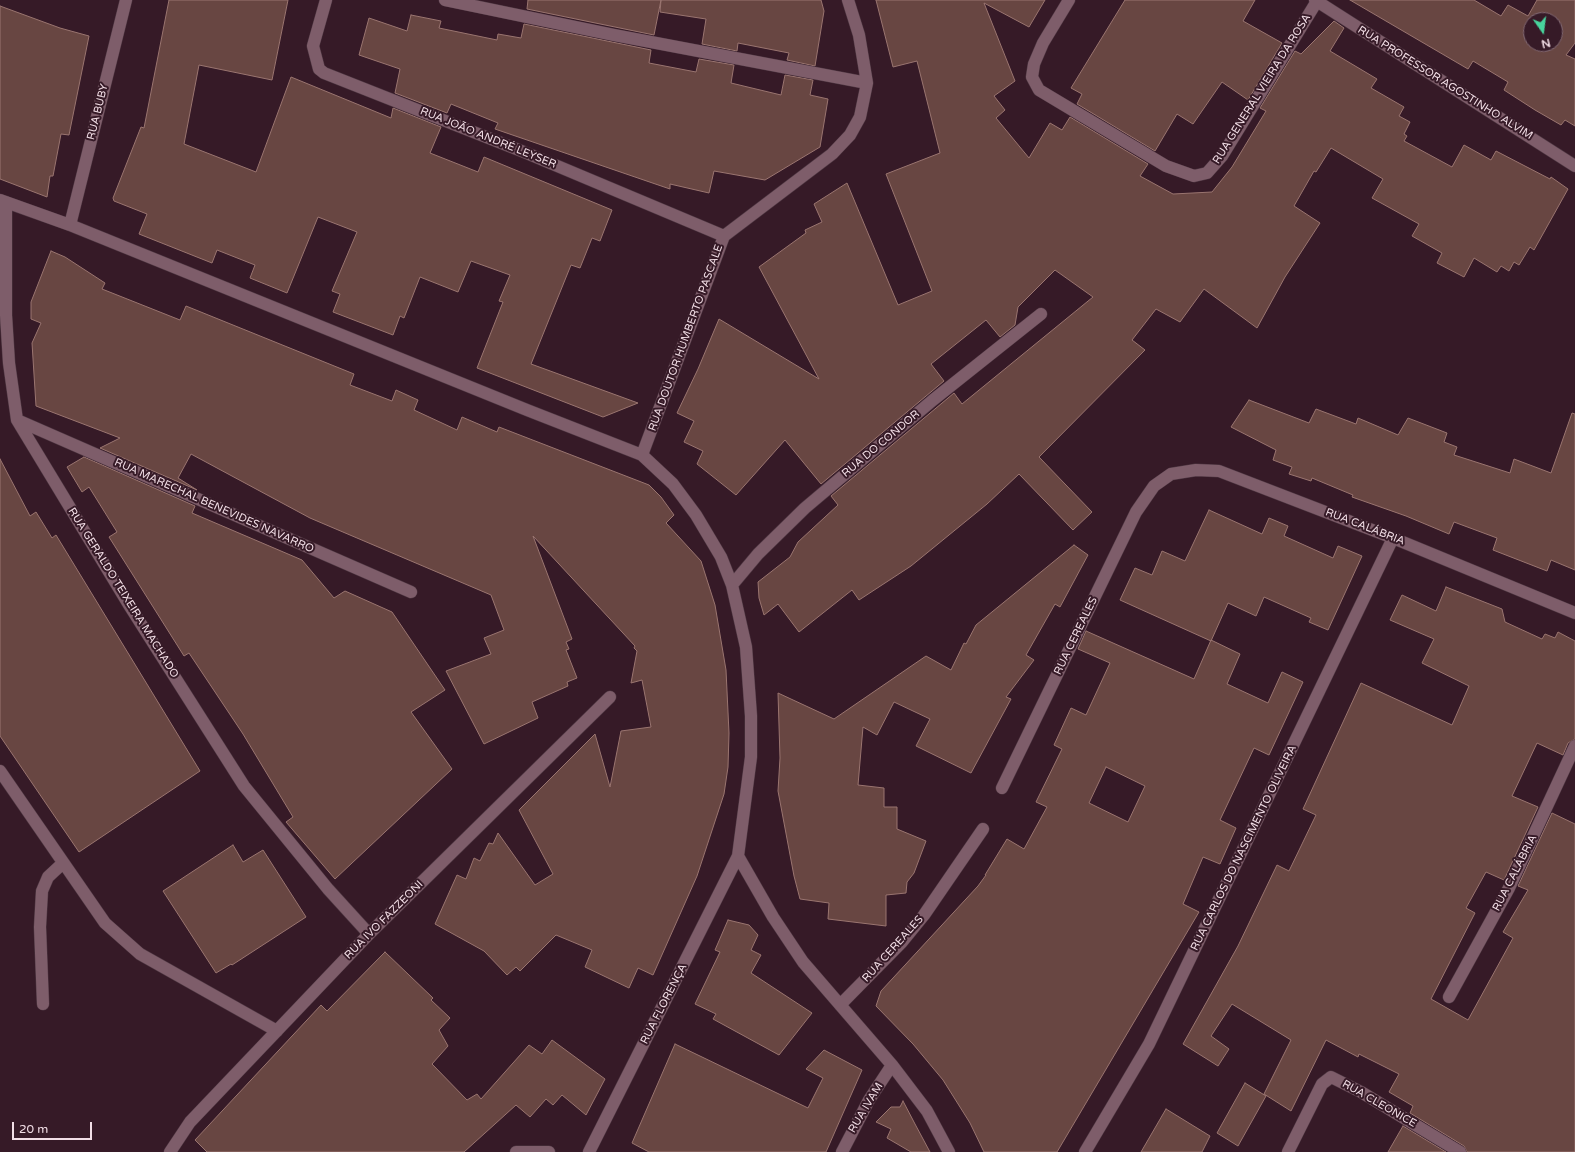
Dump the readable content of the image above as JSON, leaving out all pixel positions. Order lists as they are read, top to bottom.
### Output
{
  "streets": {
    "street": [
      "RUA PROFESSOR AGOSTINHO ALVIM",
      "RUA GENERAL VIEIRA DA ROSA",
      "RUA BUBY",
      "RUA JOÃO ANDRÉ LEYSER",
      "RUA DOUTOR HUMBERTO PASCALE",
      "RUA DO CONDOR",
      "RUA MARECHAL BENEVIDES NAVARRO",
      "RUA CALÁBRIA",
      "RUA GERALDO TEIXEIRA MACHADO",
      "RUA CEREALES",
      "RUA CARLOS DO NASCIMENTO OLIVEIRA",
      "RUA IVO FAZZEONI",
      "RUA FLORENÇA",
      "RUA CLEONICE",
      "RUA IVAM"
    ]
  },
  "crossings": [
    ["RUA PROFESSOR AGOSTINHO ALVIM", "RUA GENERAL VIEIRA DA ROSA"],
    ["RUA JOÃO ANDRÉ LEYSER", "RUA DOUTOR HUMBERTO PASCALE"],
    ["RUA DOUTOR HUMBERTO PASCALE", "RUA FLORENÇA"],
    ["RUA DO CONDOR", "RUA FLORENÇA"],
    ["RUA MARECHAL BENEVIDES NAVARRO", "RUA GERALDO TEIXEIRA MACHADO"],
    ["RUA CALÁBRIA", "RUA CEREALES"],
    ["RUA CALÁBRIA", "RUA CARLOS DO NASCIMENTO OLIVEIRA"],
    ["RUA GERALDO TEIXEIRA MACHADO", "RUA IVO FAZZEONI"]
  ],
  "scale_bar": "20 m",
  "north": "bottom"
}
